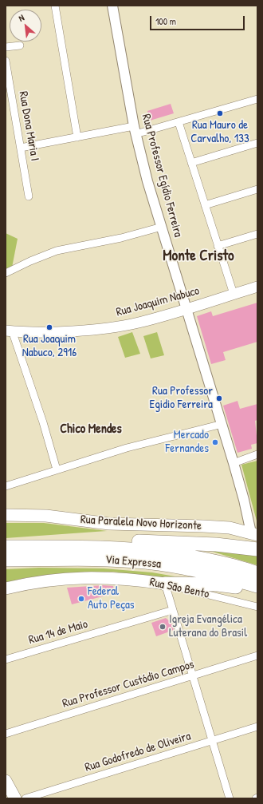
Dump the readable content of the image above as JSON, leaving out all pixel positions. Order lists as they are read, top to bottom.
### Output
{
  "streets": {
    "highway": ["Via Expressa"],
    "main road": ["Rua Joaquim Nabuco", "Rua Paralela Novo Horizonte", "Rua São Bento"],
    "street": [
      "Rua Dona Maria I",
      "Rua Professor Egídio Ferreira",
      "Rua 14 de Maio",
      "Rua Professor Custódio Campos",
      "Rua Godofredo de Oliveira"
    ]
  },
  "crossings": [
    ["Rua Professor Egídio Ferreira", "Rua Joaquim Nabuco"],
    ["Rua Professor Egídio Ferreira", "Rua Paralela Novo Horizonte"]
  ],
  "districts": ["Monte Cristo", "Chico Mendes"],
  "places": [
    "Rua Mauro de Carvalho, 133",
    "Rua Joaquim Nabuco, 2916",
    "Rua Professor Egidio Ferreira",
    "Mercado Fernandes",
    "Federal Auto Peças",
    "Igreja Evangélica Luterana do Brasil"
  ],
  "scale_bar": "100 m",
  "north": "top left"
}
